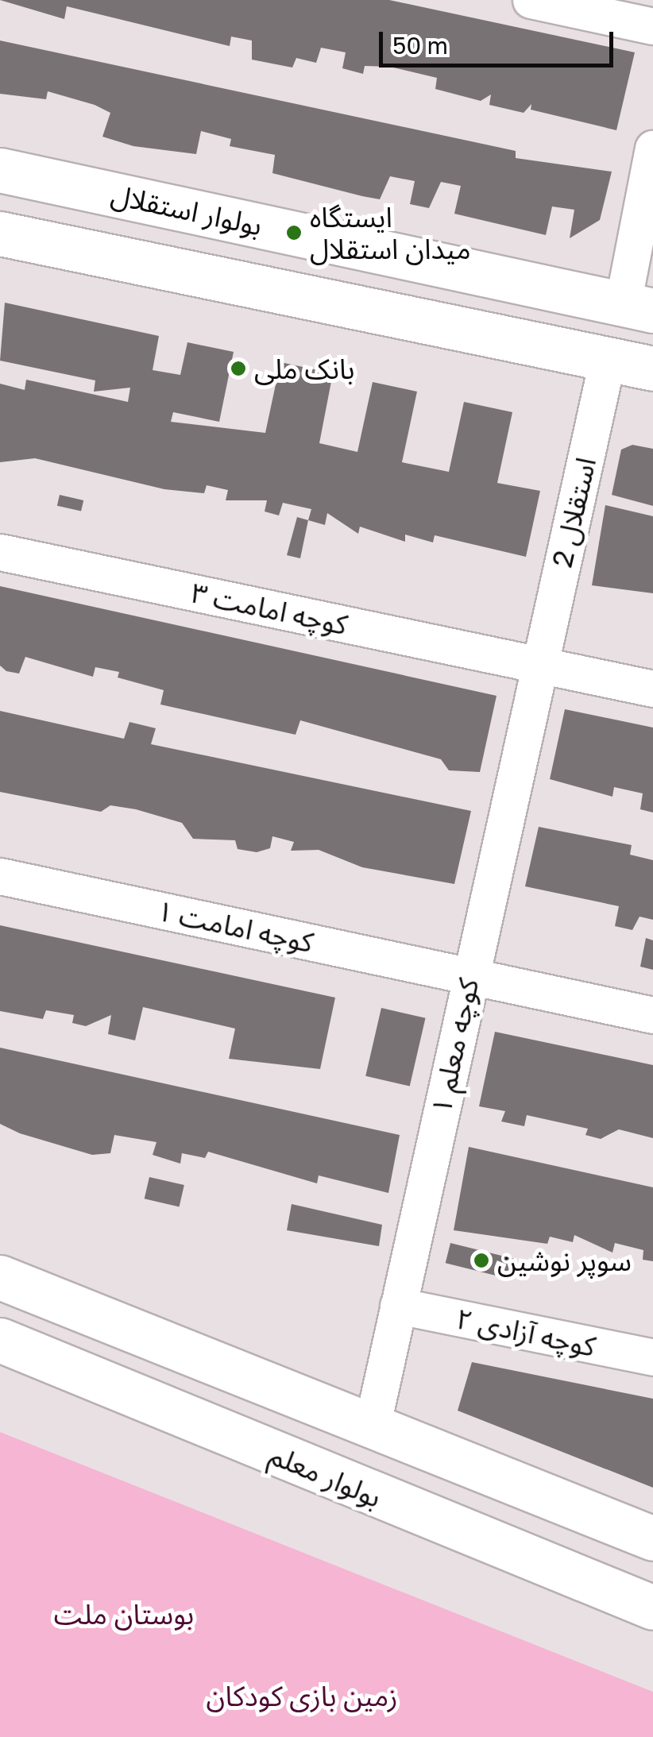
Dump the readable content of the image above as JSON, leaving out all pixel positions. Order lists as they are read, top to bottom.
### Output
{
  "streets": {
    "main road": ["بولوار استقلال", "بولوار معلم"],
    "street": [
      "استقلال 2",
      "کوچه امامت ۳",
      "کوچه امامت ۱",
      "کوچه معلم ۱",
      "کوچه آزادی ۲"
    ]
  },
  "crossings": [
    ["استقلال 2", "کوچه امامت ۳"],
    ["استقلال 2", "کوچه معلم ۱"],
    ["کوچه امامت ۳", "کوچه معلم ۱"],
    ["کوچه امامت ۱", "کوچه معلم ۱"],
    ["کوچه معلم ۱", "کوچه آزادی ۲"]
  ],
  "parks": ["بوستان ملت", "زمین بازی کودکان"],
  "places": ["ایستگاه میدان استقلال", "بانک ملی", "سوپر نوشین"],
  "scale_bar": "50 m"
}
